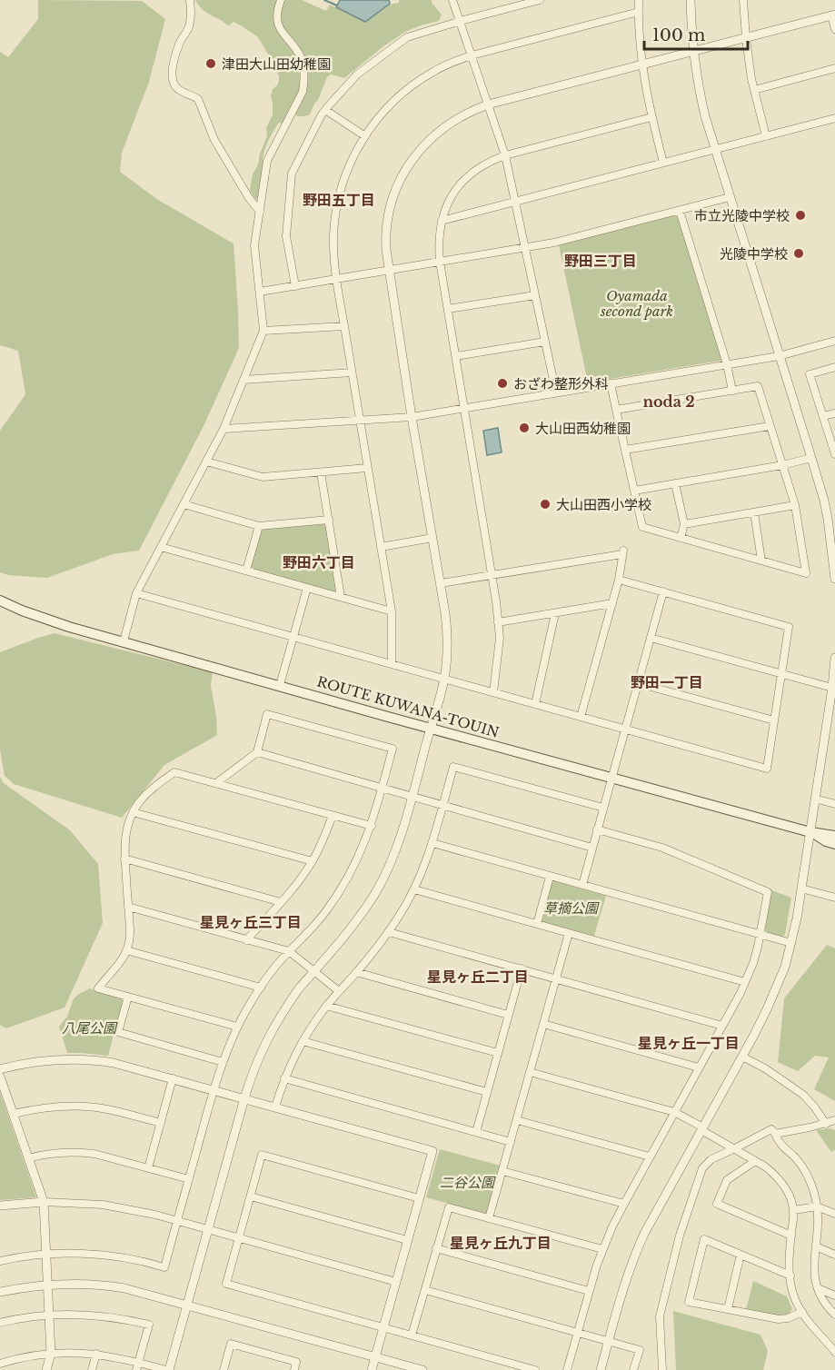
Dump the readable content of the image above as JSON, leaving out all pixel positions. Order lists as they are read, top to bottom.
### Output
{
  "streets": {
    "main road": ["ROUTE KUWANA-TOUIN"]
  },
  "districts": [
    "野田五丁目",
    "野田三丁目",
    "noda 2",
    "野田六丁目",
    "野田一丁目",
    "星見ヶ丘三丁目",
    "星見ヶ丘二丁目",
    "星見ヶ丘一丁目",
    "星見ヶ丘九丁目"
  ],
  "parks": [
    "Oyamada second park",
    "草摘公園",
    "八尾公園",
    "二谷公園"
  ],
  "places": [
    "津田大山田幼稚園",
    "市立光陵中学校",
    "光陵中学校",
    "おざわ整形外科",
    "大山田西幼稚園",
    "大山田西小学校"
  ],
  "scale_bar": "100 m"
}
